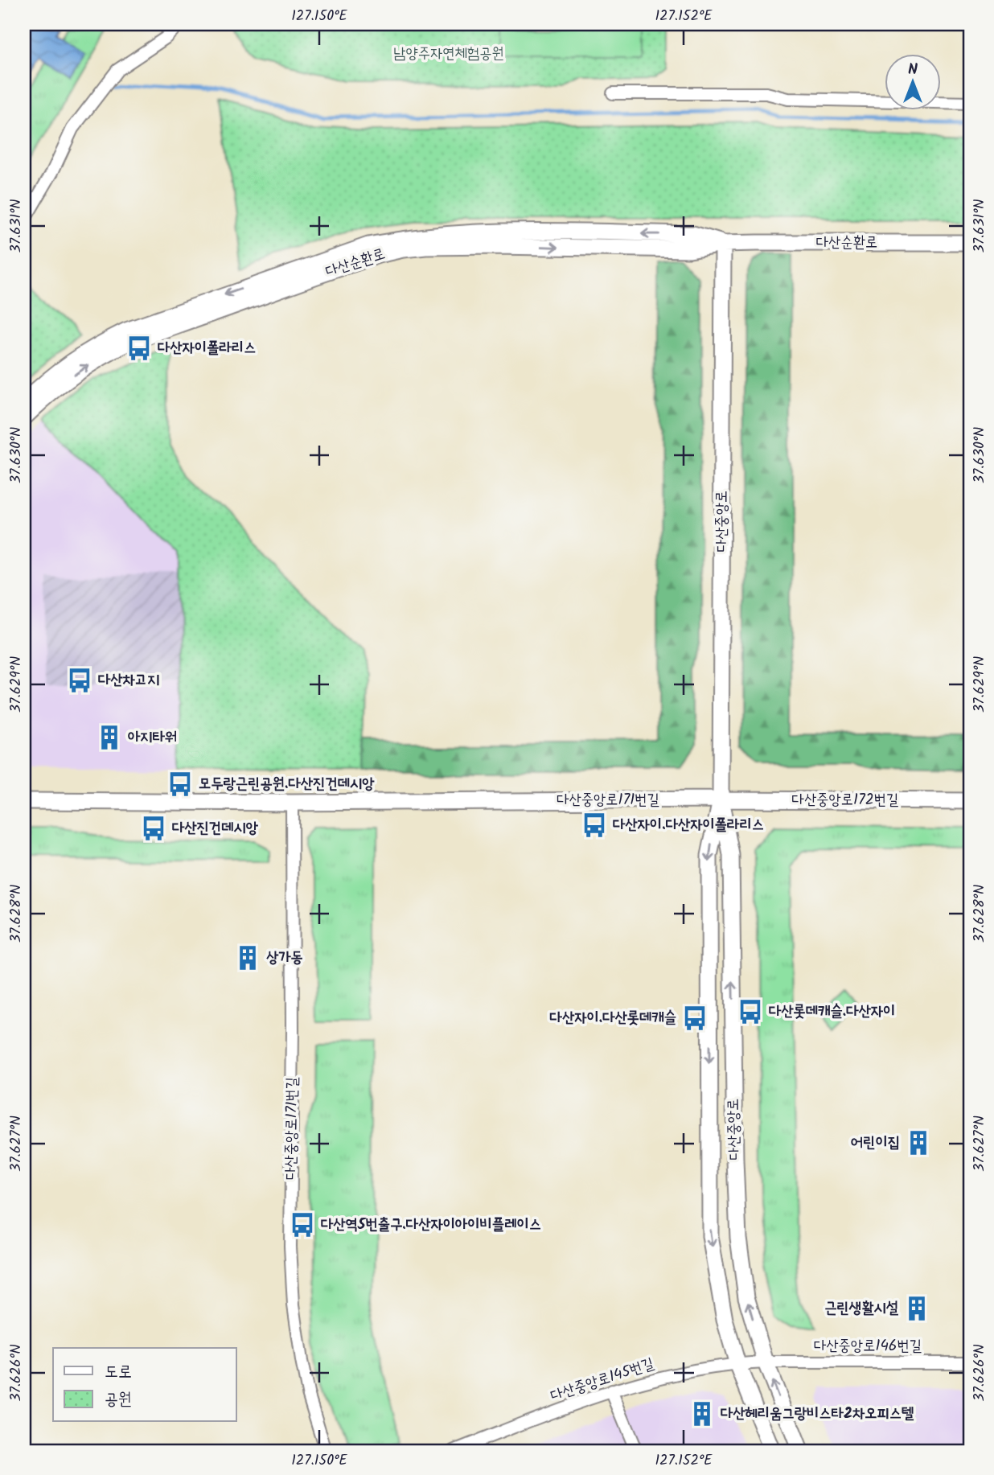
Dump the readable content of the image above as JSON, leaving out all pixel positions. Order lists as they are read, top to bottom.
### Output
{
  "streets": {
    "street": [
      "다산순환로",
      "다산중앙로",
      "다산중앙로171번길",
      "다산중앙로172번길",
      "다산중앙로146번길",
      "다산중앙로145번길"
    ]
  },
  "crossings": [
    ["다산순환로", "다산중앙로"],
    ["다산중앙로", "다산중앙로171번길"],
    ["다산중앙로", "다산중앙로172번길"],
    ["다산중앙로", "다산중앙로146번길"],
    ["다산중앙로", "다산중앙로145번길"],
    ["다산중앙로171번길", "다산중앙로172번길"],
    ["다산중앙로146번길", "다산중앙로145번길"]
  ],
  "parks": ["남양주자연체험공원"],
  "places": {
    "bus stop": [
      "다산자이폴라리스",
      "다산차고지",
      "모두랑근린공원.다산진건데시앙",
      "다산자이.다산자이폴라리스",
      "다산진건데시앙",
      "다산롯데캐슬.다산자이",
      "다산자이.다산롯데캐슬",
      "다산역5번출구.다산자이아이비플레이스"
    ],
    "building": [
      "아지타워",
      "상가동",
      "어린이집",
      "근린생활시설",
      "다산헤리움그랑비스타2차오피스텔"
    ]
  },
  "legend": ["도로", "공원"],
  "north": "top",
  "coordinates": [
    "127.150°E",
    "127.152°E",
    "37.631°N",
    "37.630°N",
    "37.629°N",
    "37.628°N",
    "37.627°N",
    "37.626°N"
  ]
}
